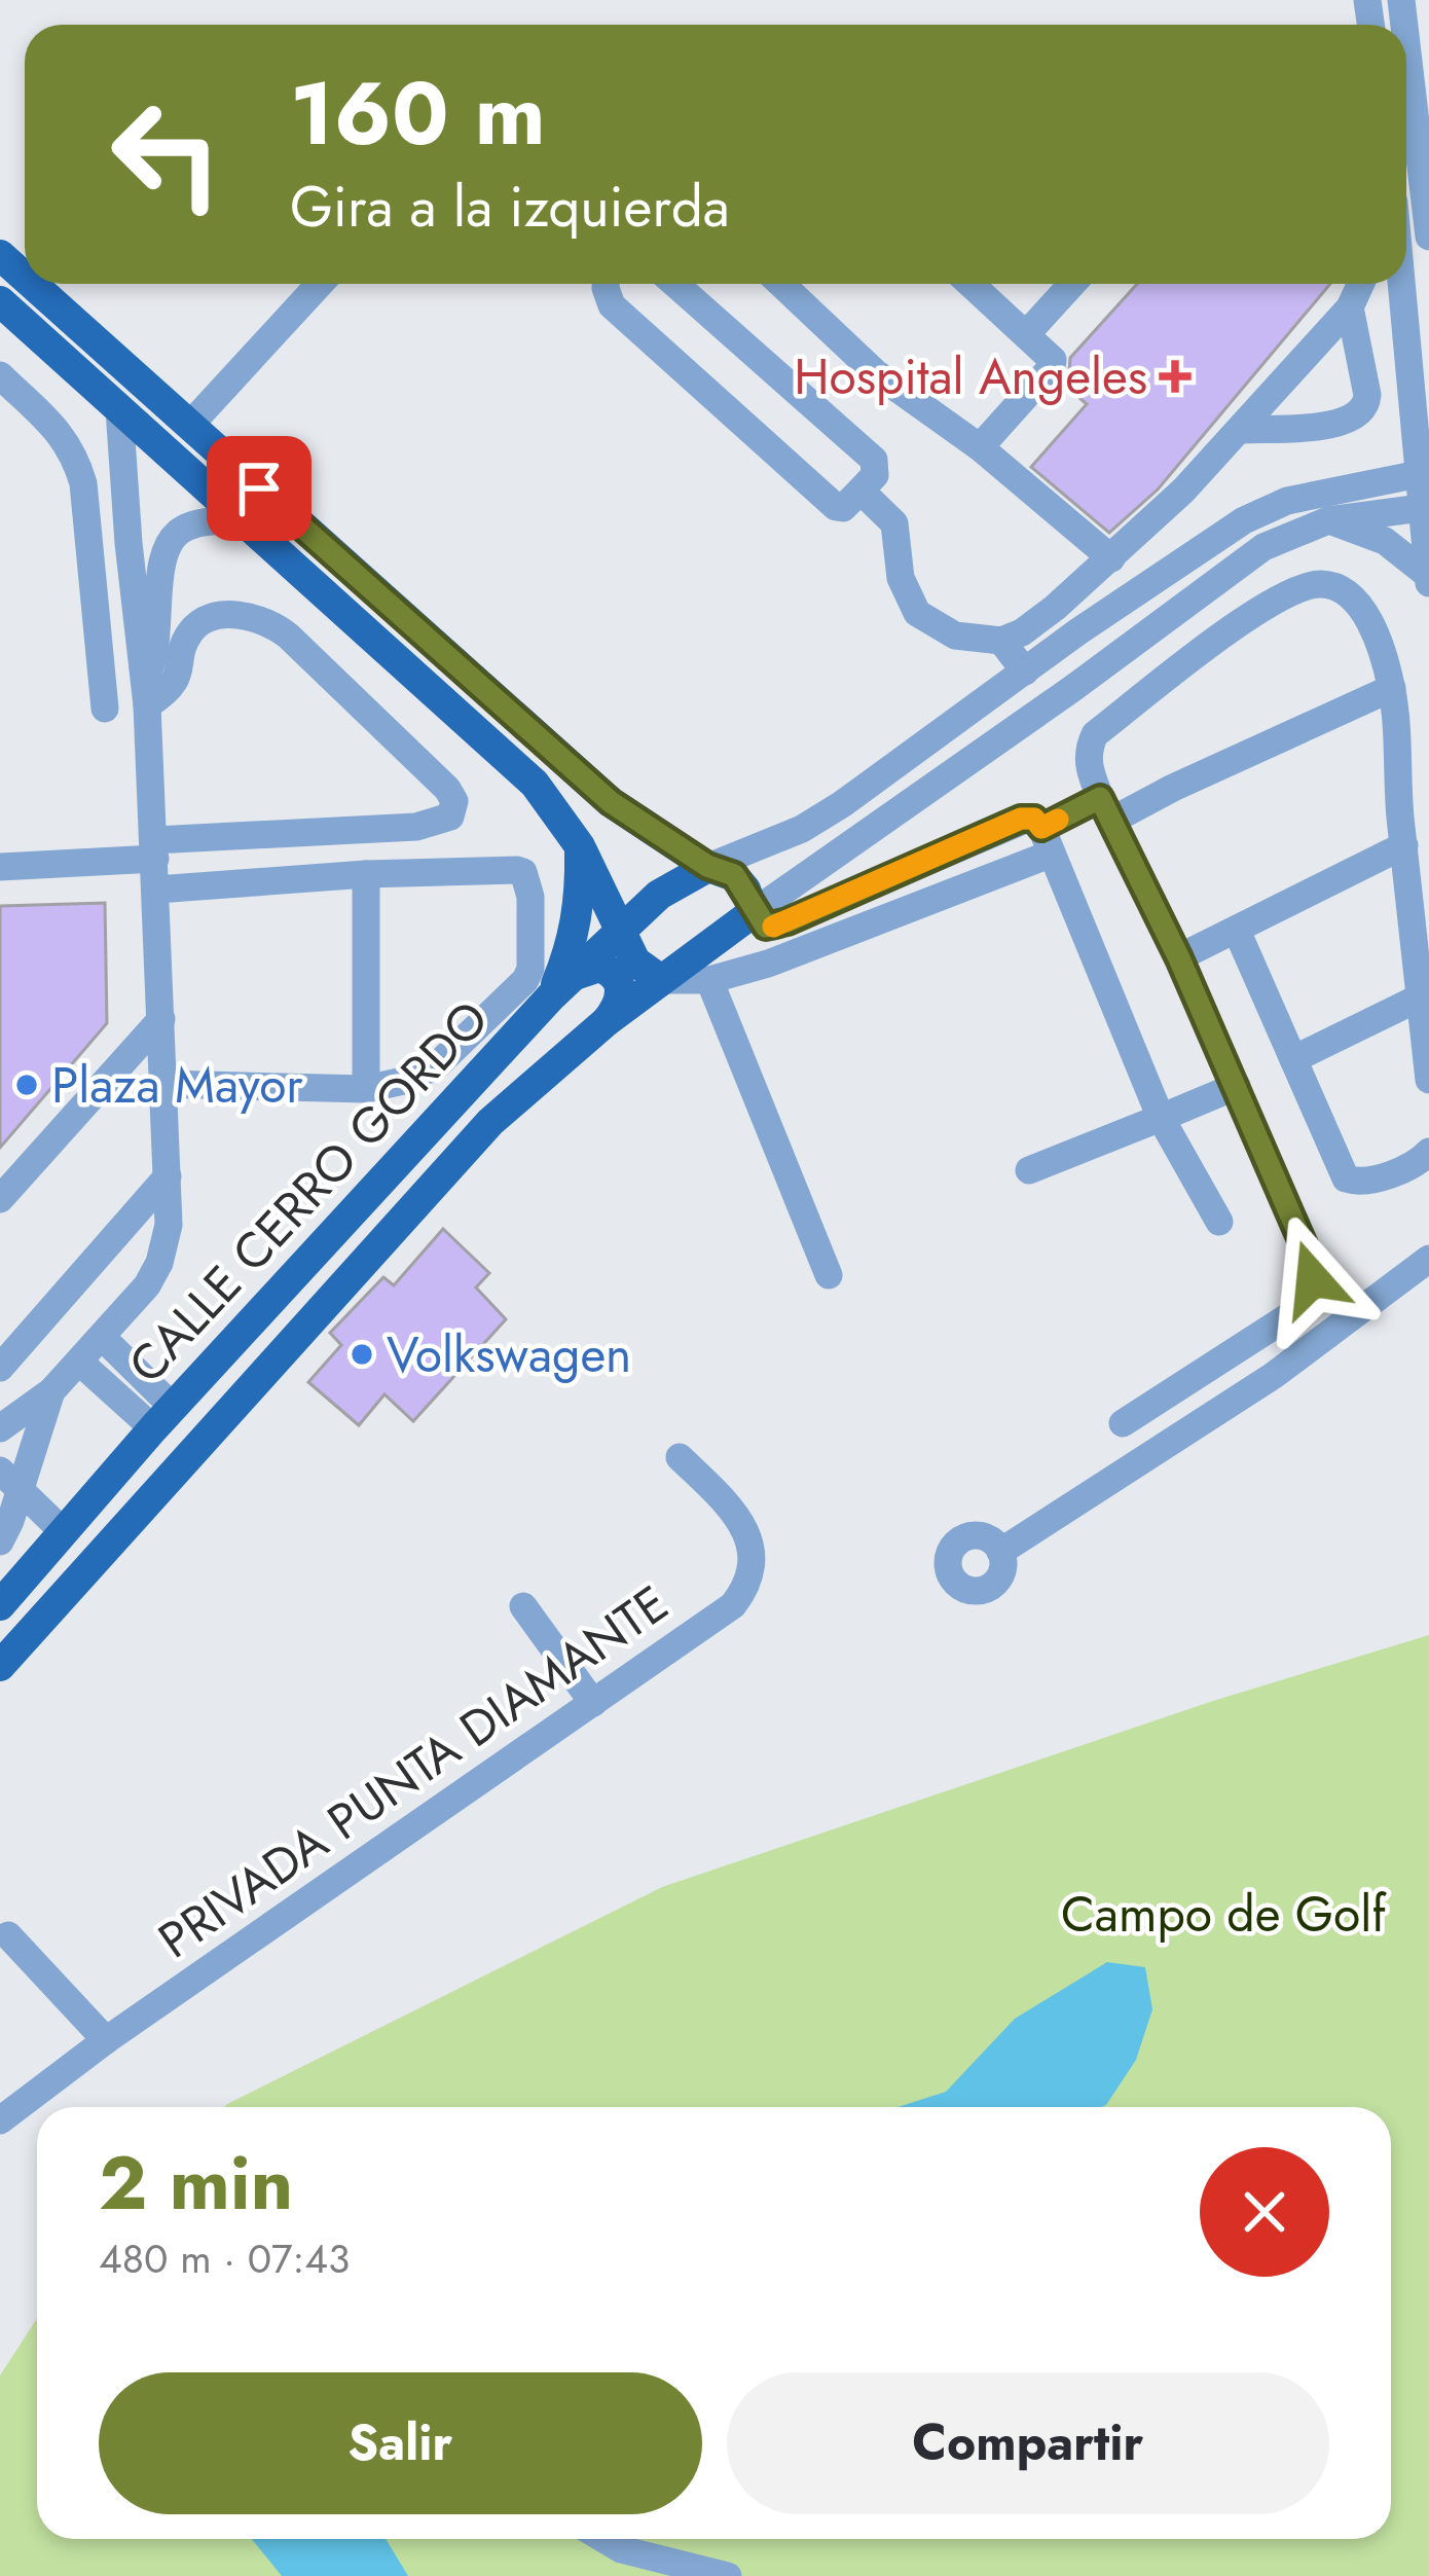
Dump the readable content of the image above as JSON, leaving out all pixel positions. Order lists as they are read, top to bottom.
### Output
{
  "streets": {
    "main road": ["CALLE CERRO GORDO"],
    "street": ["PRIVADA PUNTA DIAMANTE"]
  },
  "parks": ["Campo de Golf"],
  "places": {
    "health": ["Hospital Angeles"],
    "other": ["Plaza Mayor", "Volkswagen"]
  },
  "page": {
    "turn": ["160 m", "Gira a la izquierda"],
    "heading": ["2 min", "480 m · 07:43"],
    "buttons": ["Salir", "Compartir"]
  }
}
